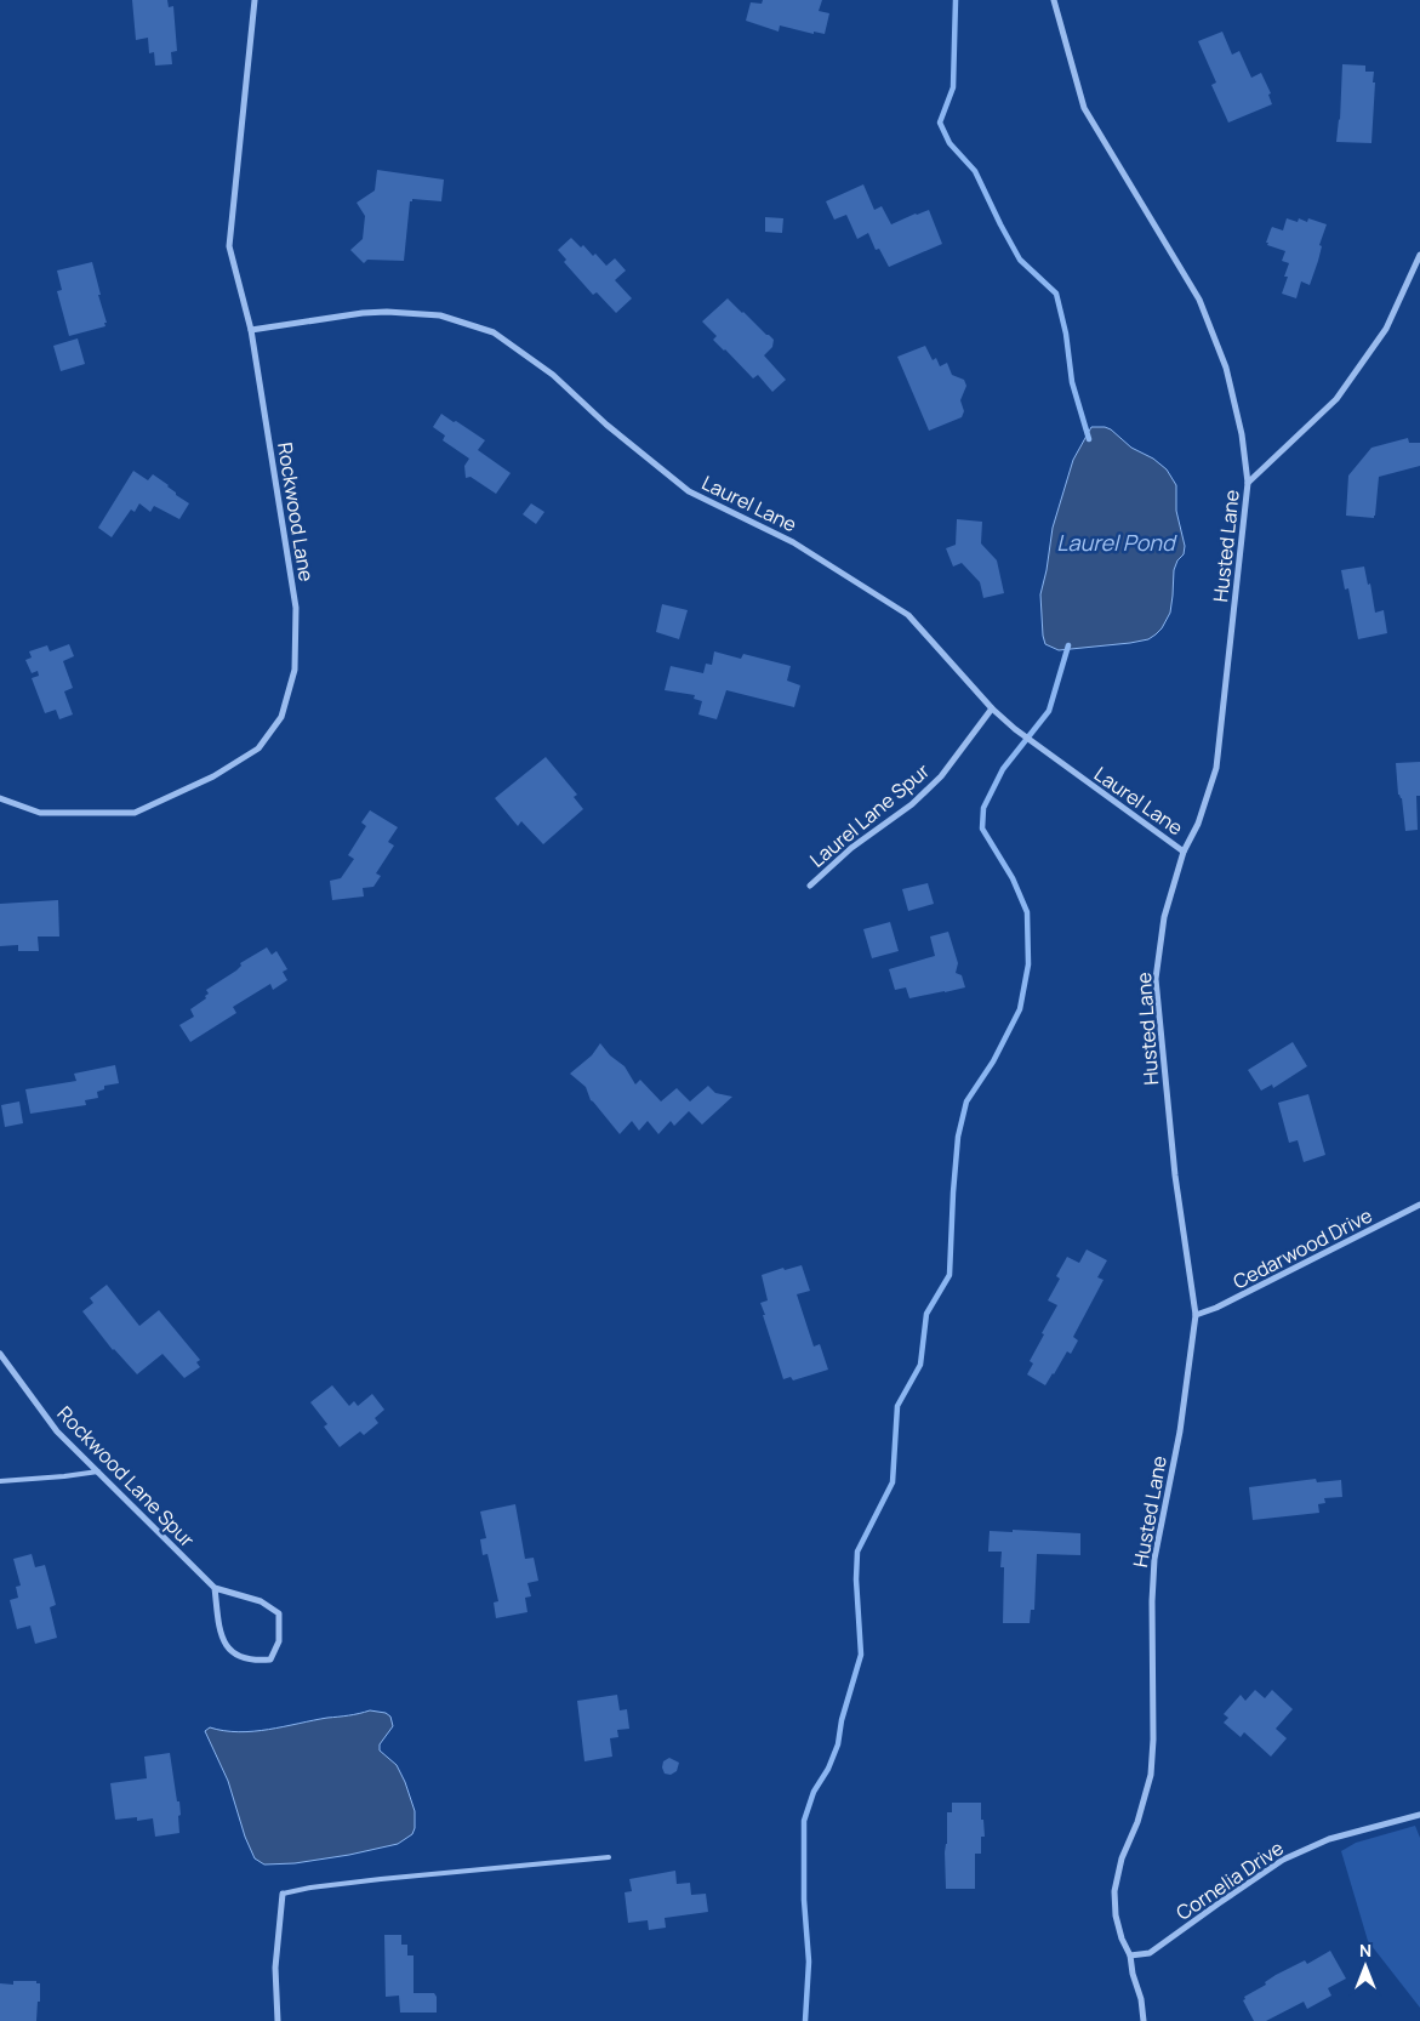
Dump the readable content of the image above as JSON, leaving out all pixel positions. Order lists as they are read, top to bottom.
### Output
{
  "streets": {
    "street": [
      "Laurel Lane",
      "Rockwood Lane",
      "Husted Lane",
      "Laurel Lane Spur",
      "Cedarwood Drive",
      "Rockwood Lane Spur",
      "Cornelia Drive"
    ]
  },
  "crossings": [
    ["Laurel Lane", "Rockwood Lane"],
    ["Laurel Lane", "Husted Lane"],
    ["Laurel Lane", "Laurel Lane Spur"],
    ["Husted Lane", "Cedarwood Drive"],
    ["Husted Lane", "Cornelia Drive"]
  ],
  "water": ["Laurel Pond"],
  "north": "top"
}
